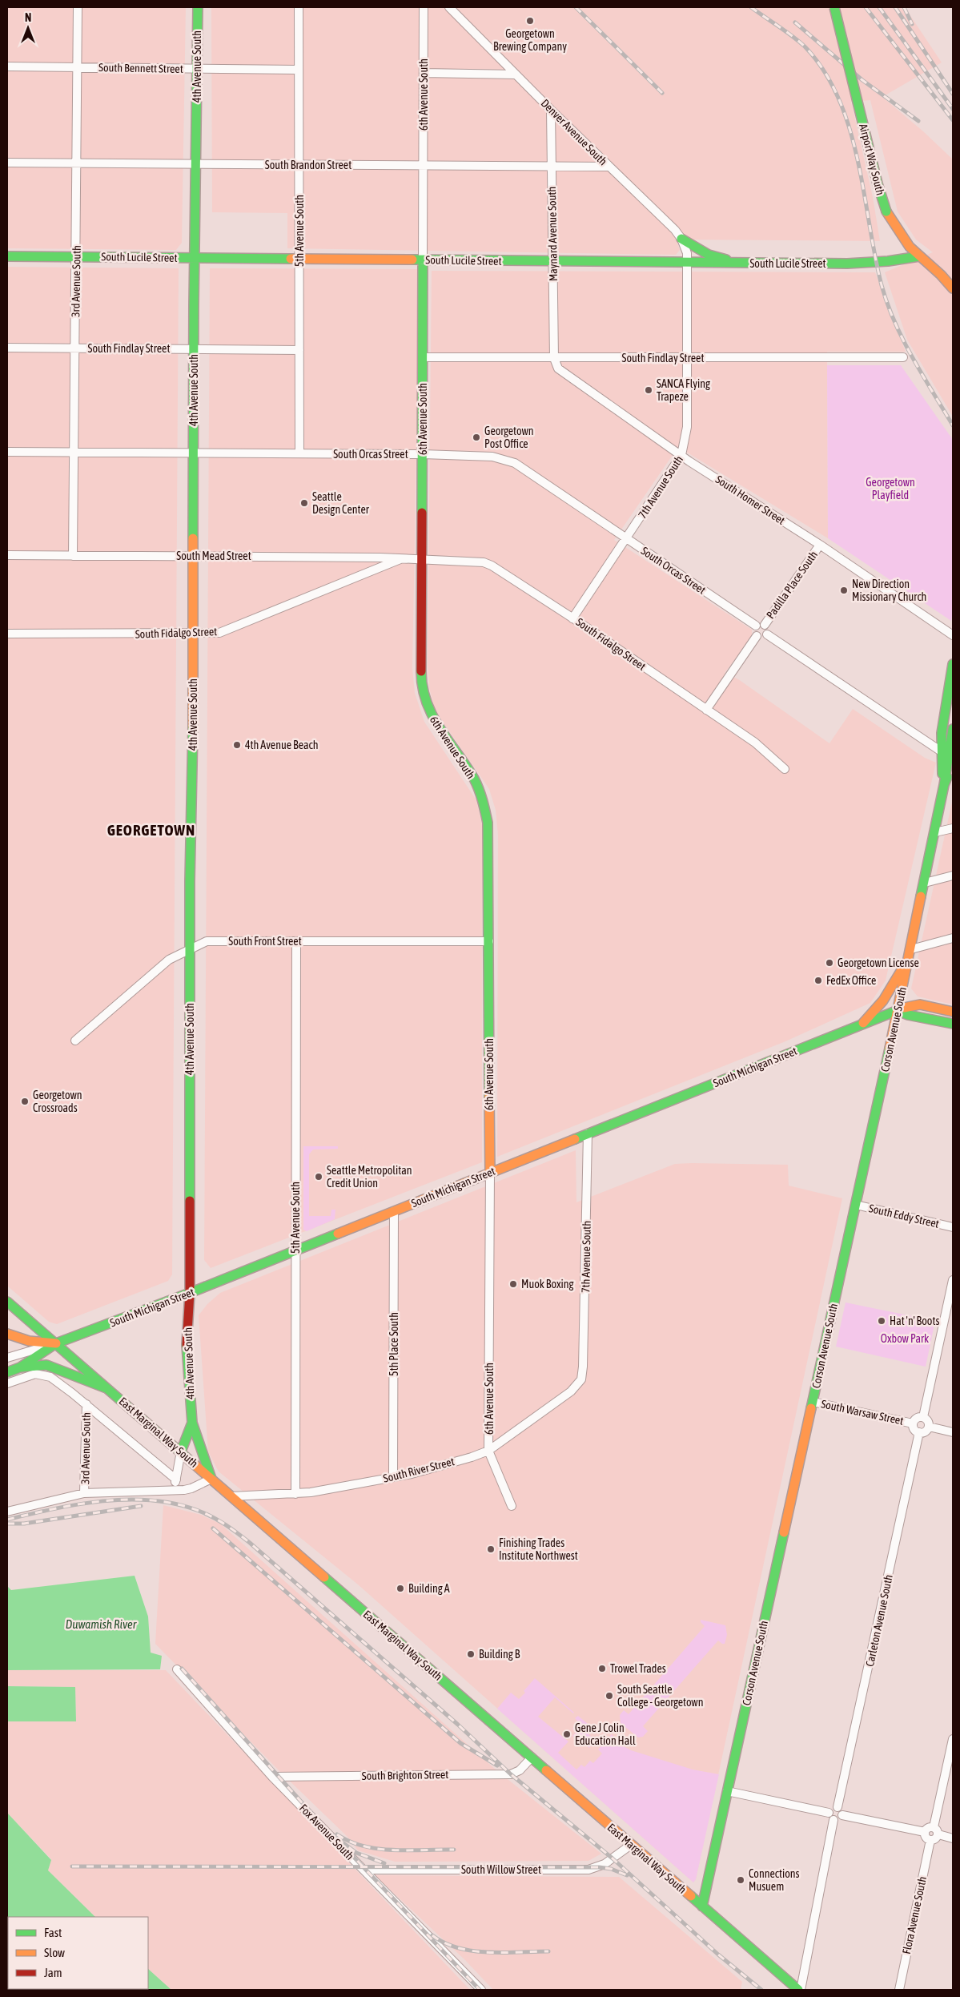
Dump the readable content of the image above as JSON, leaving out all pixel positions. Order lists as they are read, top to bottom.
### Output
{
  "streets": {
    "main road": [
      "4th Avenue South",
      "6th Avenue South",
      "Airport Way South",
      "South Lucile Street",
      "Corson Avenue South",
      "South Michigan Street",
      "East Marginal Way South"
    ],
    "street": [
      "South Bennett Street",
      "Denver Avenue South",
      "South Brandon Street",
      "5th Avenue South",
      "Maynard Avenue South",
      "3rd Avenue South",
      "South Findlay Street",
      "South Orcas Street",
      "7th Avenue South",
      "South Homer Street",
      "South Mead Street",
      "Padilla Place South",
      "South Fidalgo Street",
      "South Front Street",
      "South Eddy Street",
      "5th Place South",
      "South Warsaw Street",
      "South River Street",
      "Carleton Avenue South",
      "South Brighton Street",
      "Fox Avenue South",
      "South Willow Street",
      "Flora Avenue South"
    ]
  },
  "crossings": [
    ["4th Avenue South", "South Bennett Street"],
    ["4th Avenue South", "South Brandon Street"],
    ["4th Avenue South", "South Lucile Street"],
    ["4th Avenue South", "South Findlay Street"],
    ["4th Avenue South", "South Orcas Street"],
    ["4th Avenue South", "South Mead Street"],
    ["4th Avenue South", "South Fidalgo Street"],
    ["4th Avenue South", "South Front Street"],
    ["4th Avenue South", "South Michigan Street"],
    ["4th Avenue South", "East Marginal Way South"],
    ["South Bennett Street", "5th Avenue South"],
    ["South Bennett Street", "3rd Avenue South"],
    ["6th Avenue South", "South Brandon Street"],
    ["6th Avenue South", "South Lucile Street"],
    ["6th Avenue South", "South Findlay Street"],
    ["6th Avenue South", "South Orcas Street"],
    ["6th Avenue South", "South Mead Street"],
    ["6th Avenue South", "South Fidalgo Street"],
    ["6th Avenue South", "South Front Street"],
    ["6th Avenue South", "South Michigan Street"],
    ["6th Avenue South", "South River Street"],
    ["Denver Avenue South", "South Brandon Street"],
    ["Denver Avenue South", "Maynard Avenue South"],
    ["Denver Avenue South", "South Lucile Street"],
    ["Denver Avenue South", "7th Avenue South"],
    ["Airport Way South", "South Lucile Street"],
    ["South Brandon Street", "5th Avenue South"],
    ["South Brandon Street", "Maynard Avenue South"],
    ["South Brandon Street", "3rd Avenue South"],
    ["5th Avenue South", "South Lucile Street"],
    ["5th Avenue South", "South Findlay Street"],
    ["5th Avenue South", "South Orcas Street"],
    ["5th Avenue South", "South Front Street"],
    ["5th Avenue South", "South Michigan Street"],
    ["5th Avenue South", "South River Street"],
    ["Maynard Avenue South", "South Lucile Street"],
    ["Maynard Avenue South", "South Findlay Street"],
    ["Maynard Avenue South", "South Homer Street"],
    ["South Lucile Street", "3rd Avenue South"],
    ["South Lucile Street", "7th Avenue South"],
    ["3rd Avenue South", "South Findlay Street"],
    ["3rd Avenue South", "South Orcas Street"],
    ["3rd Avenue South", "South Mead Street"],
    ["South Findlay Street", "7th Avenue South"],
    ["South Findlay Street", "South Homer Street"],
    ["South Orcas Street", "7th Avenue South"],
    ["South Orcas Street", "Padilla Place South"],
    ["7th Avenue South", "South Homer Street"],
    ["7th Avenue South", "South Fidalgo Street"],
    ["7th Avenue South", "South Michigan Street"],
    ["7th Avenue South", "South River Street"],
    ["South Homer Street", "Padilla Place South"],
    ["South Mead Street", "South Fidalgo Street"],
    ["Corson Avenue South", "South Michigan Street"],
    ["Corson Avenue South", "South Eddy Street"],
    ["Corson Avenue South", "South Warsaw Street"],
    ["Corson Avenue South", "East Marginal Way South"],
    ["South Michigan Street", "5th Place South"],
    ["South Michigan Street", "East Marginal Way South"],
    ["5th Place South", "South River Street"],
    ["South Warsaw Street", "Carleton Avenue South"],
    ["East Marginal Way South", "South River Street"],
    ["East Marginal Way South", "South Brighton Street"],
    ["East Marginal Way South", "South Willow Street"],
    ["South Brighton Street", "Fox Avenue South"],
    ["Fox Avenue South", "South Willow Street"]
  ],
  "districts": ["GEORGETOWN"],
  "water": ["Duwamish River"],
  "parks": ["Georgetown Playfield", "Oxbow Park"],
  "places": [
    "Georgetown Brewing Company",
    "SANCA Flying Trapeze",
    "Georgetown Post Office",
    "Seattle Design Center",
    "New Direction Missionary Church",
    "4th Avenue Beach",
    "Georgetown License",
    "FedEx Office",
    "Georgetown Crossroads",
    "Seattle Metropolitan Credit Union",
    "Muok Boxing",
    "Hat 'n' Boots",
    "Finishing Trades Institute Northwest",
    "Building A",
    "Building B",
    "Trowel Trades",
    "South Seattle College - Georgetown",
    "Gene J Colin Education Hall",
    "Connections Musuem"
  ],
  "legend": ["Fast", "Slow", "Jam"],
  "north": "top"
}
